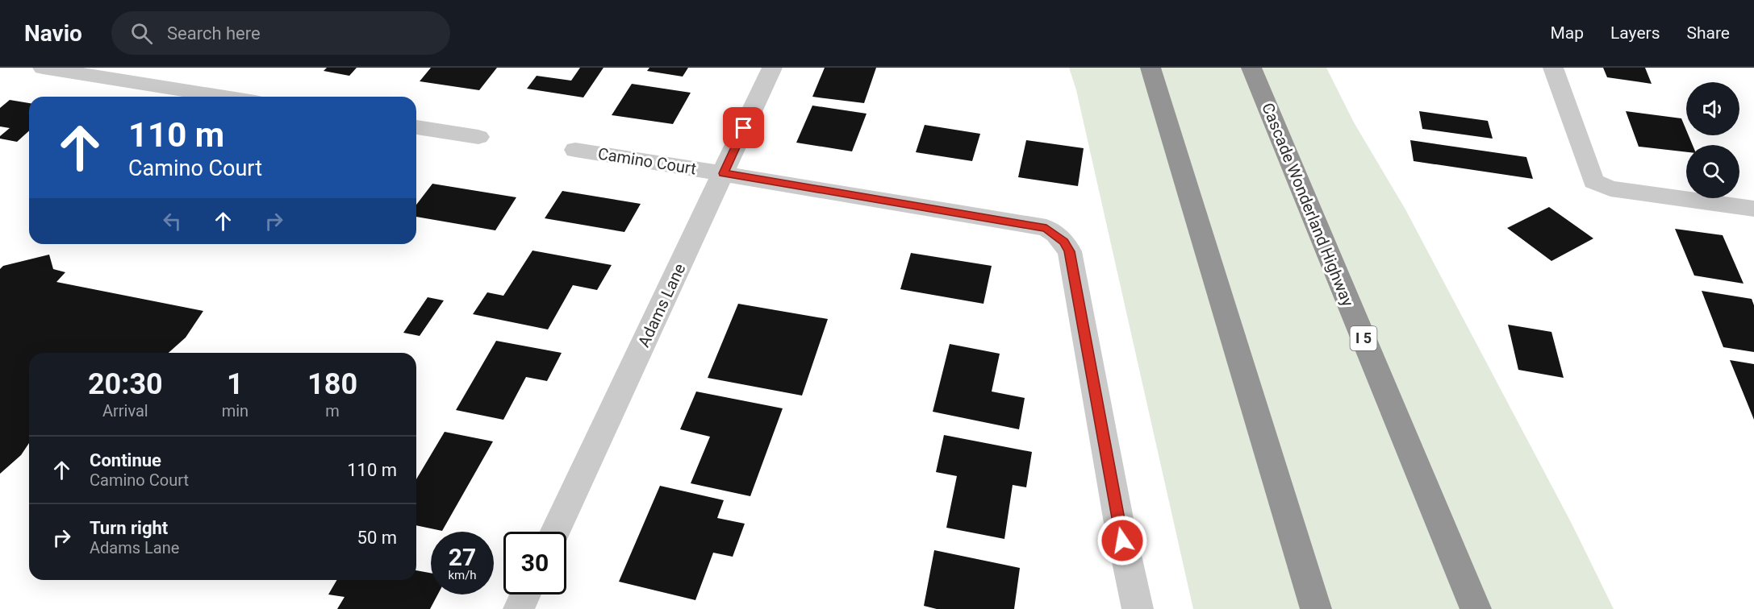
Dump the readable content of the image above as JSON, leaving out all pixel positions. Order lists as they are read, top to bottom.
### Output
{
  "streets": {
    "highway": ["Cascade Wonderland Highway", "I 5"],
    "street": ["Camino Court", "Adams Lane"]
  },
  "crossings": [
    ["Camino Court", "Adams Lane"]
  ],
  "page": {
    "header": "Navio",
    "search": "Search here",
    "nav": ["Map", "Layers", "Share"],
    "turn": ["110 m", "Camino Court"],
    "eta": [
      "20:30",
      "Arrival",
      "1",
      "min",
      "180",
      "m"
    ],
    "list": [
      {
        "name": "Continue",
        "note": "Camino Court",
        "value": "110 m"
      },
      {
        "name": "Turn right",
        "note": "Adams Lane",
        "value": "50 m"
      }
    ],
    "speed": "27 km/h",
    "limit": "30"
  }
}
